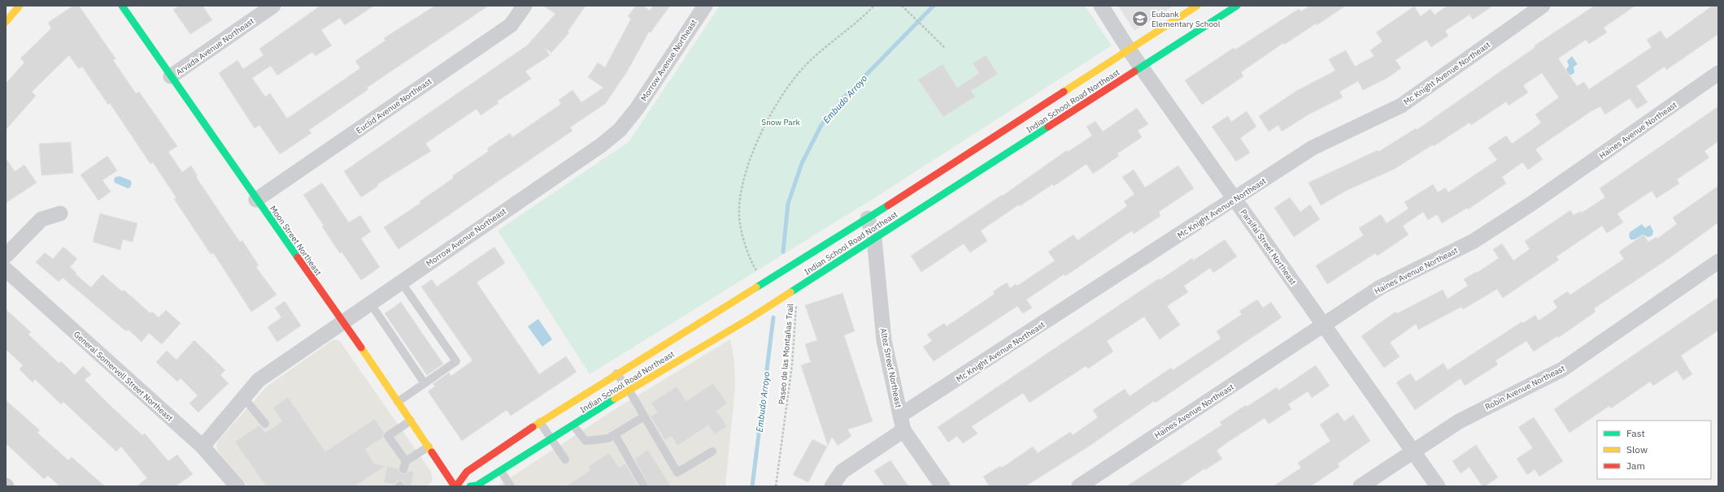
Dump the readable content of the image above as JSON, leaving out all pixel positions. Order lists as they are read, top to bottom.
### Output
{
  "streets": {
    "street": [
      "Arvada Avenue Northeast",
      "Morrow Avenue Northeast",
      "Mc Knight Avenue Northeast",
      "Indian School Road Northeast",
      "Euclid Avenue Northeast",
      "Haines Avenue Northeast",
      "Moon Street Northeast",
      "Parsifal Street Northeast",
      "Altez Street Northeast",
      "General Somervell Street Northeast",
      "Robin Avenue Northeast"
    ],
    "path": ["Paseo de las Montañas Trail"]
  },
  "crossings": [
    ["Arvada Avenue Northeast", "Moon Street Northeast"],
    ["Morrow Avenue Northeast", "Moon Street Northeast"],
    ["Morrow Avenue Northeast", "General Somervell Street Northeast"],
    ["Mc Knight Avenue Northeast", "Parsifal Street Northeast"],
    ["Mc Knight Avenue Northeast", "Altez Street Northeast"],
    ["Indian School Road Northeast", "Moon Street Northeast"],
    ["Indian School Road Northeast", "Parsifal Street Northeast"],
    ["Indian School Road Northeast", "Paseo de las Montañas Trail"],
    ["Indian School Road Northeast", "Altez Street Northeast"],
    ["Euclid Avenue Northeast", "Moon Street Northeast"],
    ["Haines Avenue Northeast", "Parsifal Street Northeast"],
    ["Parsifal Street Northeast", "Robin Avenue Northeast"]
  ],
  "water": ["Embudo Arroyo"],
  "parks": ["Snow Park"],
  "places": {
    "school or university": ["Eubank Elementary School"]
  },
  "legend": ["Fast", "Slow", "Jam"]
}
